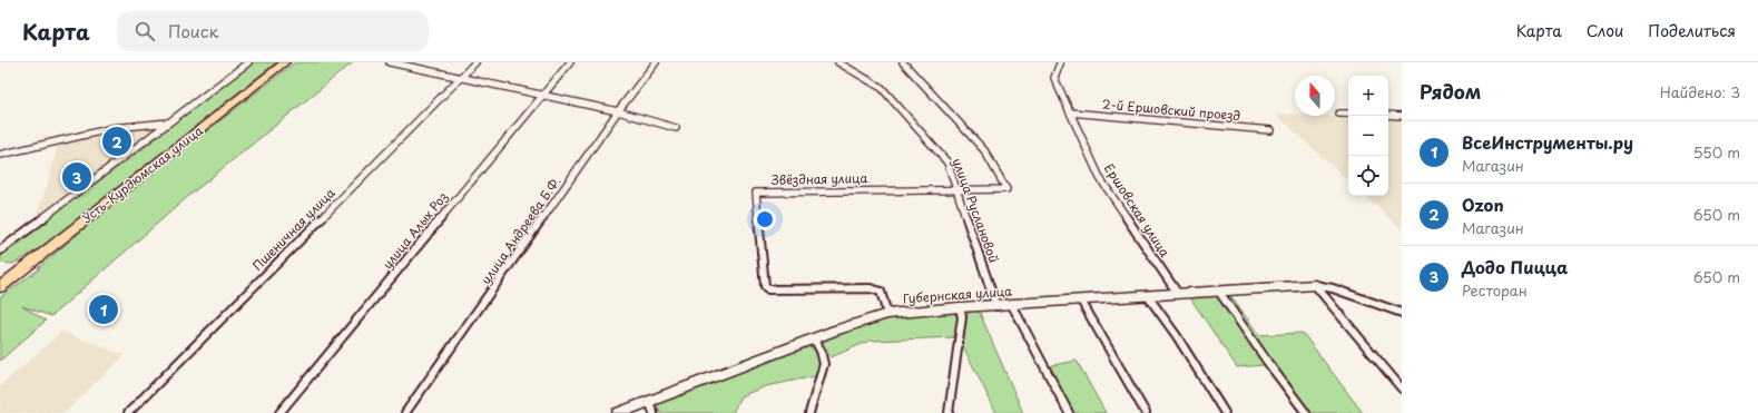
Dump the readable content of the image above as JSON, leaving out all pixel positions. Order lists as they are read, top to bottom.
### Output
{
  "streets": {
    "main road": ["Усть-Курдюмская улица"],
    "street": [
      "2-й Ершовский проезд",
      "Звёздная улица",
      "улица Руслановой",
      "Ершовская улица",
      "Пшеничная улица",
      "улица Алых Роз",
      "улица Андреева Б.Ф.",
      "Губернская улица"
    ]
  },
  "crossings": [
    ["2-й Ершовский проезд", "Ершовская улица"],
    ["Звёздная улица", "улица Руслановой"],
    ["Звёздная улица", "Губернская улица"],
    ["улица Руслановой", "Губернская улица"],
    ["Ершовская улица", "Губернская улица"]
  ],
  "north": "top",
  "page": {
    "header": "Карта",
    "search": "Поиск",
    "nav": ["Карта", "Слои", "Поделиться"],
    "heading": ["Рядом", "Найдено: 3"],
    "map_buttons": ["+", "−"],
    "list": [
      {
        "mark": "1",
        "name": "ВсеИнструменты.ру",
        "note": "Магазин",
        "value": "550 m"
      },
      {
        "mark": "2",
        "name": "Ozon",
        "note": "Магазин",
        "value": "650 m"
      },
      {
        "mark": "3",
        "name": "Додо Пицца",
        "note": "Ресторан",
        "value": "650 m"
      }
    ],
    "pins": ["2", "3", "1"]
  }
}
